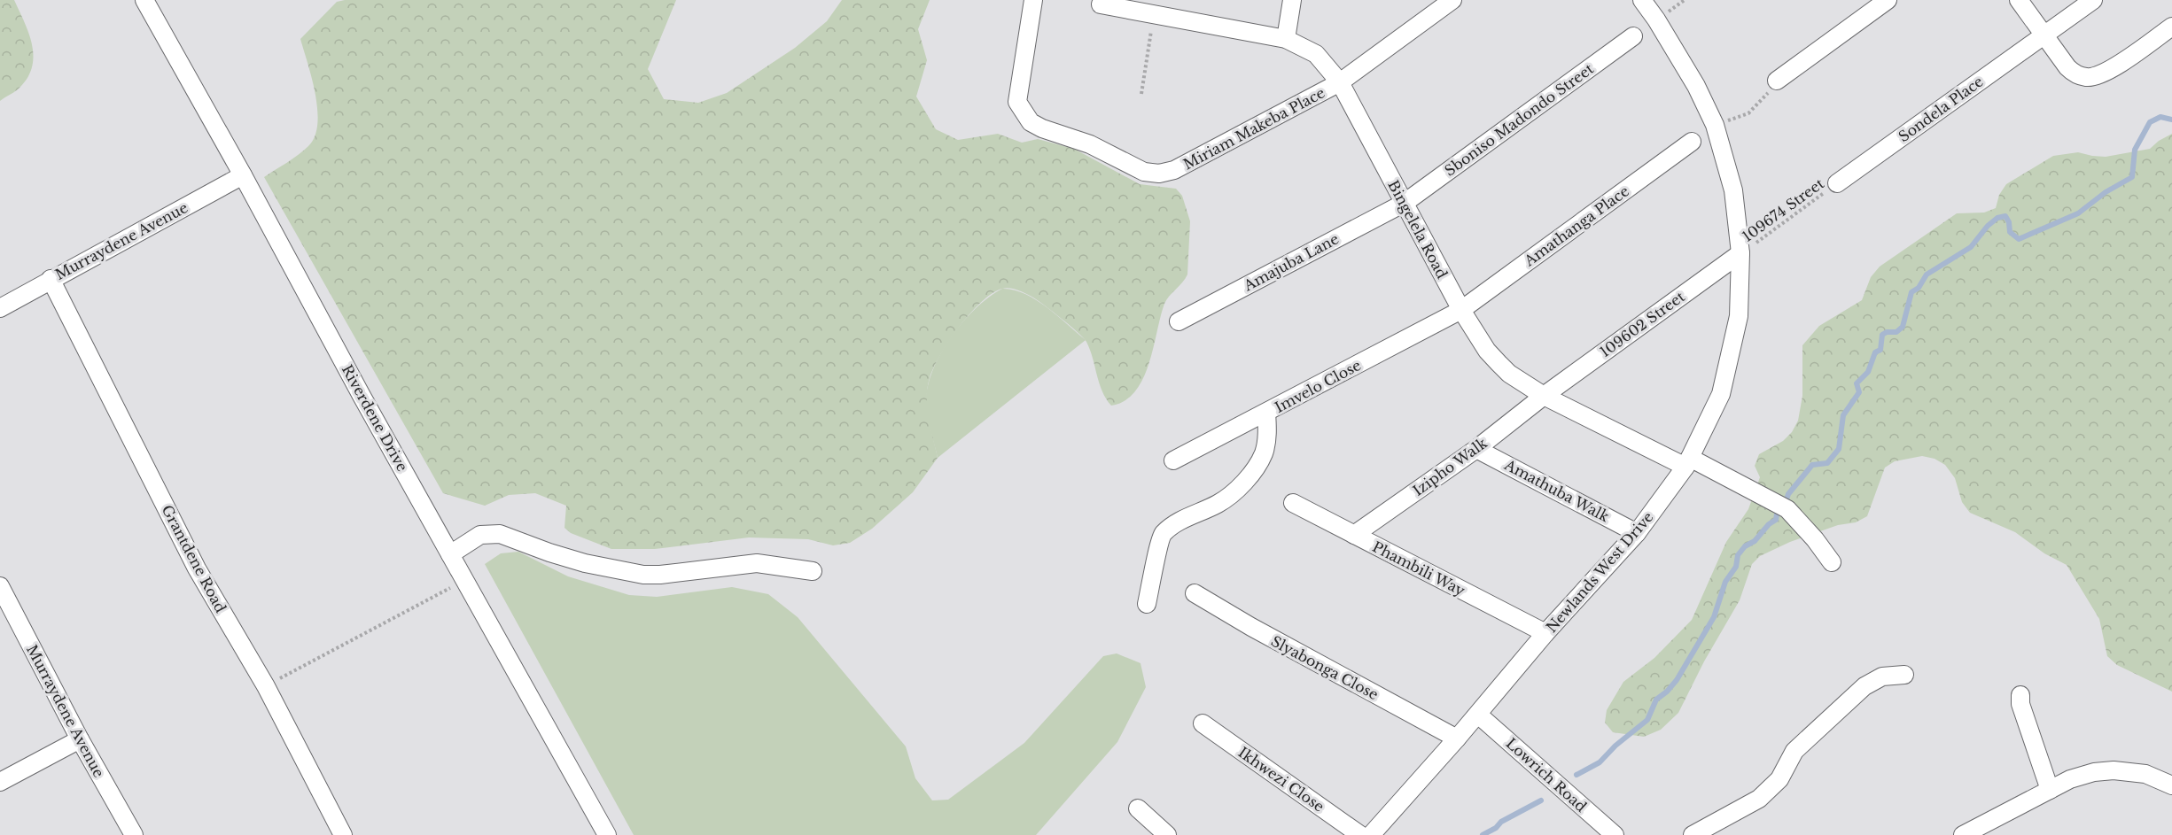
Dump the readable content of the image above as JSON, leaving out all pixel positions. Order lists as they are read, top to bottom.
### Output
{
  "streets": {
    "street": [
      "Sondela Place",
      "Sboniso Madondo Street",
      "Miriam Makeba Place",
      "Amathanga Place",
      "Bingelela Road",
      "Murraydene Avenue",
      "Amajuba Lane",
      "109602 Street",
      "Imvelo Close",
      "Riverdene Drive",
      "Izipho Walk",
      "Amathuba Walk",
      "Grantdene Road",
      "Phambili Way",
      "Newlands West Drive",
      "Slyabonga Close",
      "Lowrich Road",
      "Ikhwezi Close"
    ],
    "path": ["109674 Street"]
  },
  "crossings": [
    ["Sondela Place", "109674 Street"],
    ["Sboniso Madondo Street", "Bingelela Road"],
    ["Sboniso Madondo Street", "Amajuba Lane"],
    ["Miriam Makeba Place", "Bingelela Road"],
    ["109674 Street", "109602 Street"],
    ["109674 Street", "Newlands West Drive"],
    ["Amathanga Place", "Bingelela Road"],
    ["Amathanga Place", "Imvelo Close"],
    ["Bingelela Road", "Amajuba Lane"],
    ["Bingelela Road", "109602 Street"],
    ["Bingelela Road", "Imvelo Close"],
    ["Bingelela Road", "Izipho Walk"],
    ["Bingelela Road", "Newlands West Drive"],
    ["Murraydene Avenue", "Riverdene Drive"],
    ["Murraydene Avenue", "Grantdene Road"],
    ["109602 Street", "Izipho Walk"],
    ["109602 Street", "Newlands West Drive"],
    ["Izipho Walk", "Amathuba Walk"],
    ["Izipho Walk", "Phambili Way"],
    ["Amathuba Walk", "Newlands West Drive"],
    ["Phambili Way", "Newlands West Drive"],
    ["Newlands West Drive", "Slyabonga Close"],
    ["Newlands West Drive", "Lowrich Road"]
  ]
}
